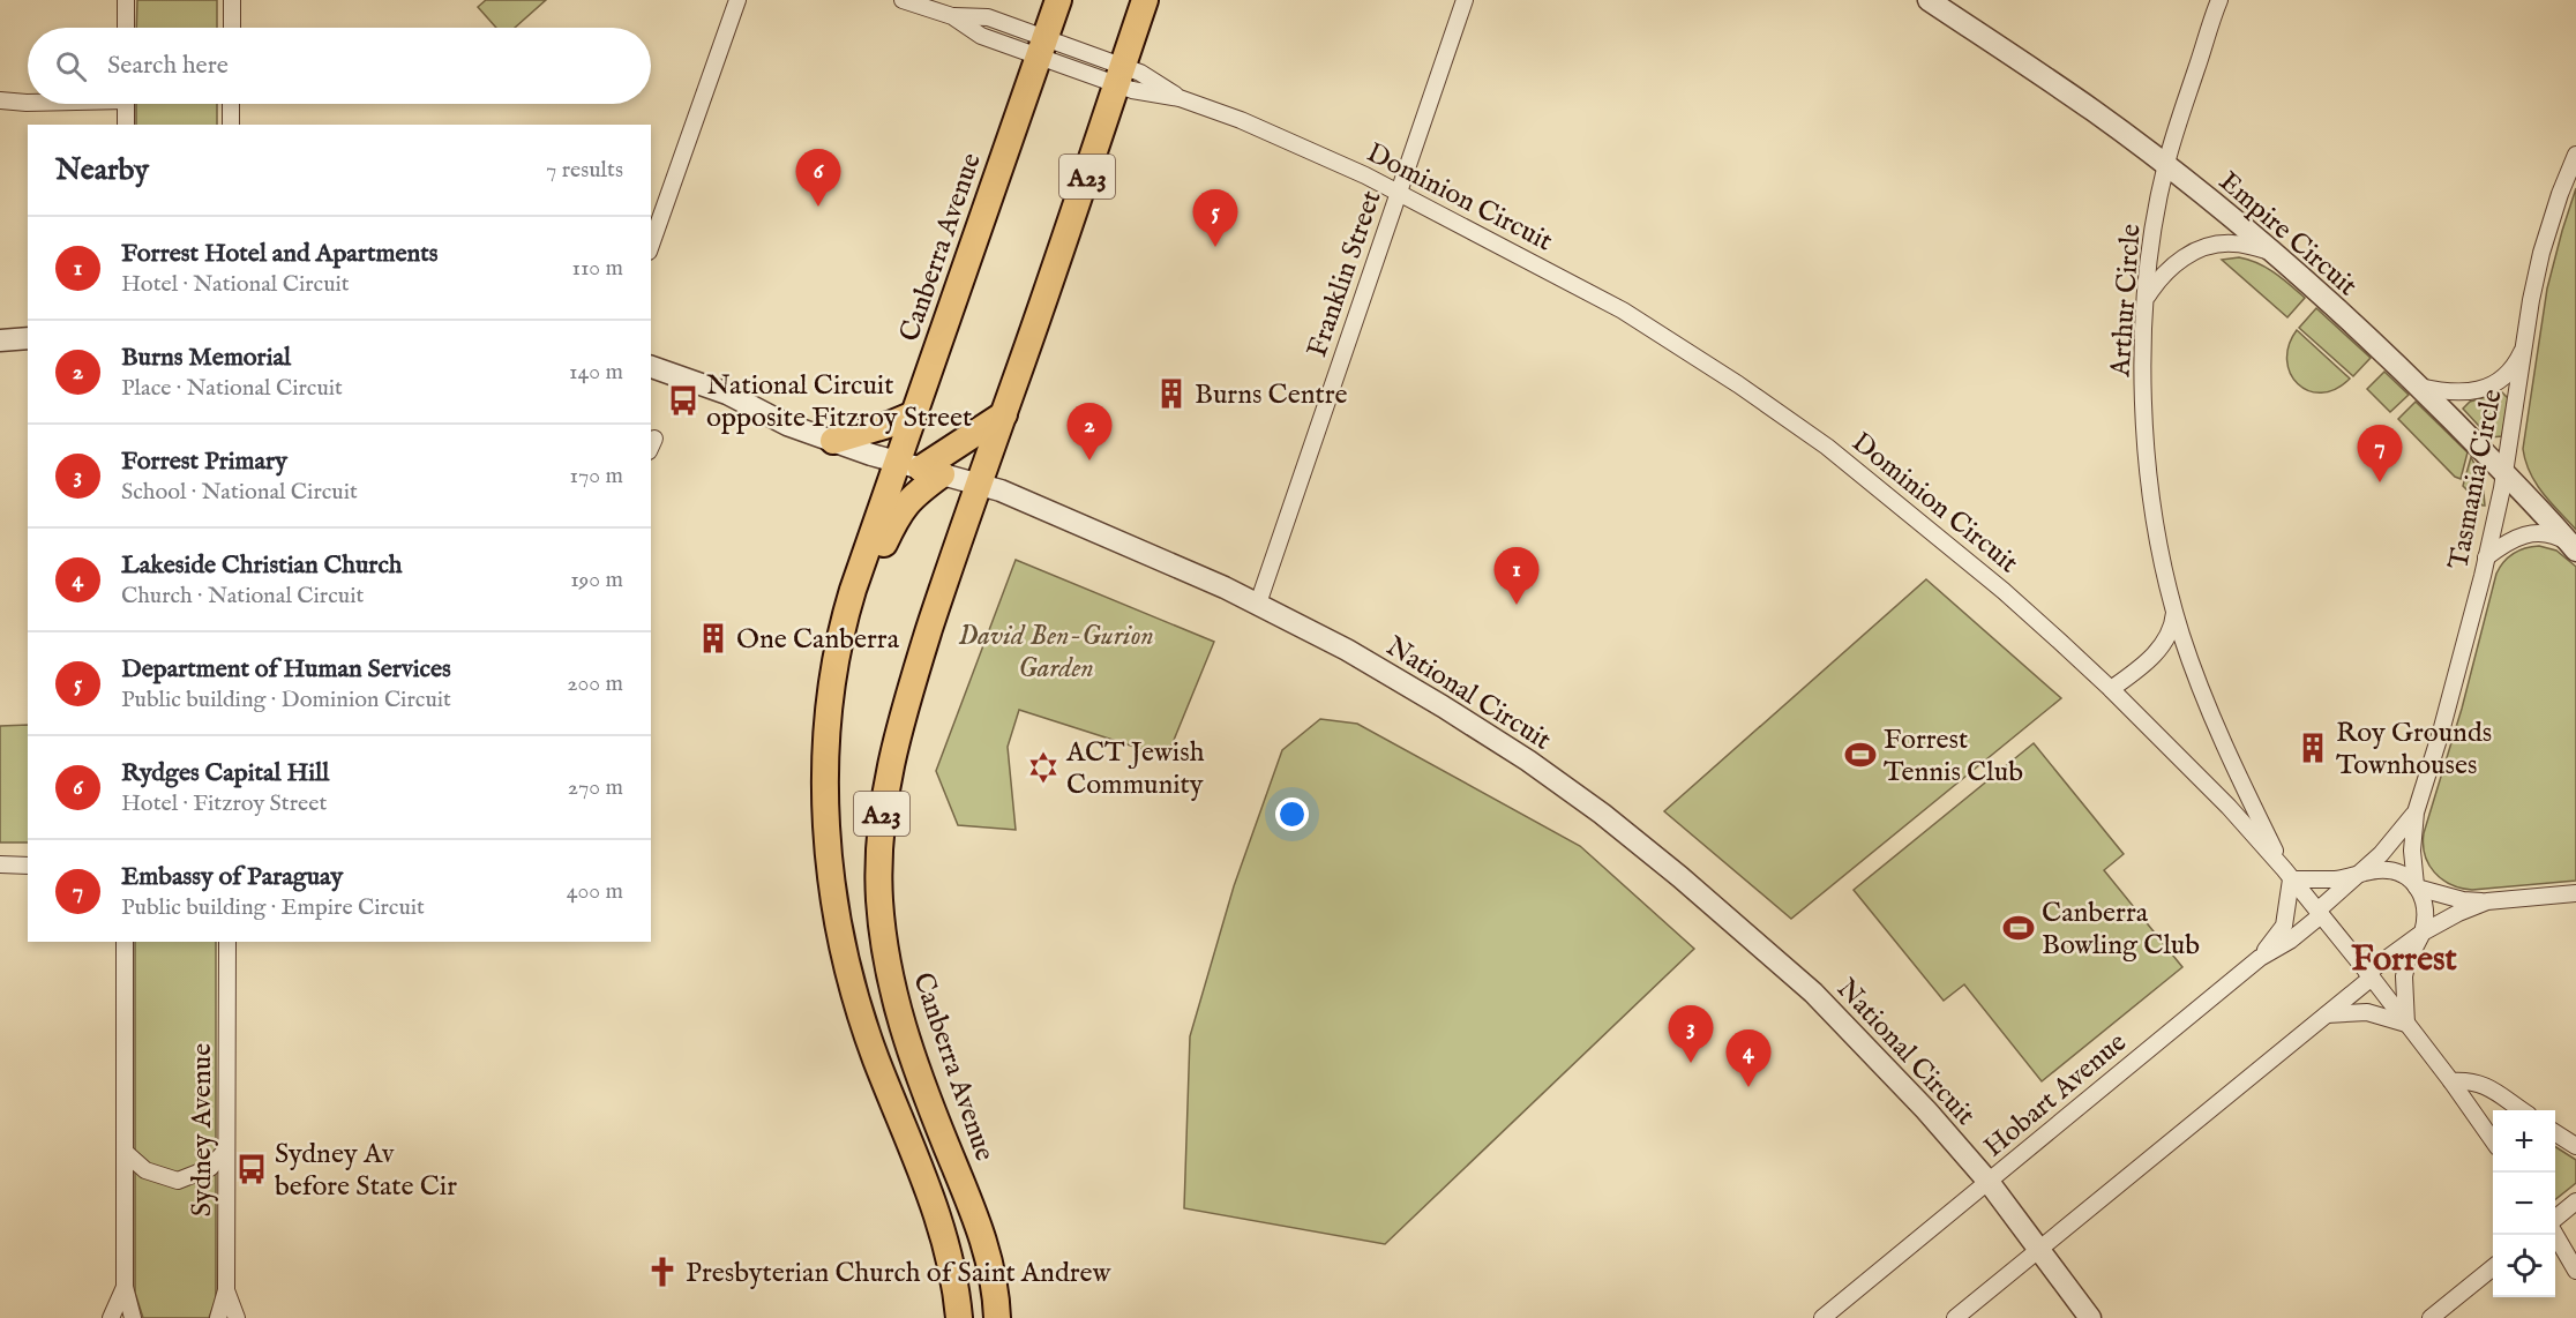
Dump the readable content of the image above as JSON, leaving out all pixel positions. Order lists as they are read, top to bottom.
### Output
{
  "streets": {
    "highway": ["A23", "Canberra Avenue"],
    "street": [
      "Dominion Circuit",
      "Empire Circuit",
      "Franklin Street",
      "Arthur Circle",
      "Tasmania Circle",
      "National Circuit",
      "Hobart Avenue",
      "Sydney Avenue"
    ]
  },
  "crossings": [
    ["Dominion Circuit", "Canberra Avenue"],
    ["Dominion Circuit", "Franklin Street"],
    ["Dominion Circuit", "Arthur Circle"],
    ["Dominion Circuit", "Tasmania Circle"],
    ["Dominion Circuit", "Hobart Avenue"],
    ["Empire Circuit", "Arthur Circle"],
    ["Empire Circuit", "Tasmania Circle"],
    ["Canberra Avenue", "National Circuit"],
    ["Franklin Street", "National Circuit"],
    ["Tasmania Circle", "Hobart Avenue"],
    ["National Circuit", "Hobart Avenue"]
  ],
  "districts": ["Forrest"],
  "parks": ["David Ben-Gurion Garden"],
  "places": {
    "building": ["Burns Centre", "One Canberra", "Roy Grounds Townhouses"],
    "bus stop": ["National Circuit opposite Fitzroy Street", "Sydney Av before State Cir"],
    "sports": ["Forrest Tennis Club", "Canberra Bowling Club"],
    "synagogue": ["ACT Jewish Community"],
    "church": ["Presbyterian Church of Saint Andrew"]
  },
  "page": {
    "search": "Search here",
    "heading": ["Nearby", "7 results"],
    "pins": [
      "6",
      "5",
      "2",
      "7",
      "1",
      "3",
      "4"
    ],
    "list": [
      {
        "mark": "1",
        "name": "Forrest Hotel and Apartments",
        "note": "Hotel · National Circuit",
        "value": "110 m"
      },
      {
        "mark": "2",
        "name": "Burns Memorial",
        "note": "Place · National Circuit",
        "value": "140 m"
      },
      {
        "mark": "3",
        "name": "Forrest Primary",
        "note": "School · National Circuit",
        "value": "170 m"
      },
      {
        "mark": "4",
        "name": "Lakeside Christian Church",
        "note": "Church · National Circuit",
        "value": "190 m"
      },
      {
        "mark": "5",
        "name": "Department of Human Services",
        "note": "Public building · Dominion Circuit",
        "value": "200 m"
      },
      {
        "mark": "6",
        "name": "Rydges Capital Hill",
        "note": "Hotel · Fitzroy Street",
        "value": "270 m"
      },
      {
        "mark": "7",
        "name": "Embassy of Paraguay",
        "note": "Public building · Empire Circuit",
        "value": "400 m"
      }
    ],
    "map_buttons": ["+", "−"]
  }
}
